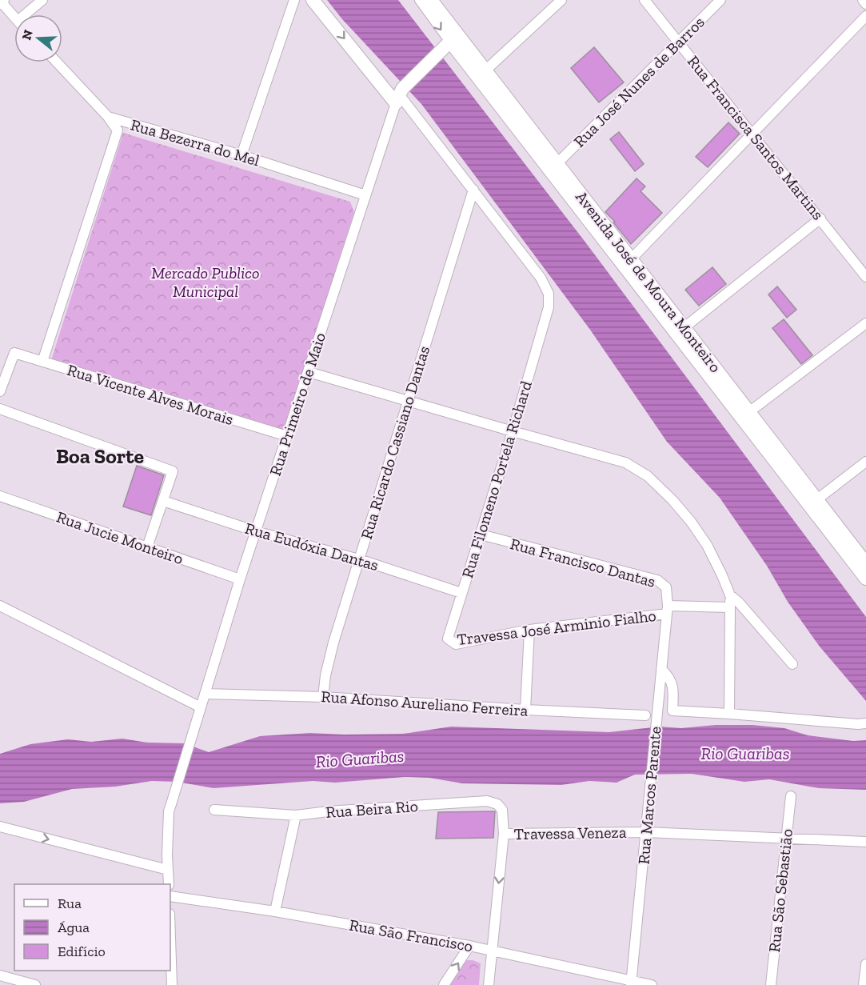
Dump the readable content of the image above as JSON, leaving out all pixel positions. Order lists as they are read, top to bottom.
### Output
{
  "streets": {
    "main road": ["Avenida José de Moura Monteiro"],
    "street": [
      "Rua José Nunes de Barros",
      "Rua Francisca Santos Martins",
      "Rua Bezerra do Mel",
      "Rua Vicente Alves Morais",
      "Rua Primeiro de Maio",
      "Rua Ricardo Cassiano Dantas",
      "Rua Filomeno Portela Richard",
      "Rua Jucie Monteiro",
      "Rua Eudóxia Dantas",
      "Rua Francisco Dantas",
      "Travessa José Arminio Fialho",
      "Rua Afonso Aureliano Ferreira",
      "Rua Marcos Parente",
      "Rua Beira Rio",
      "Travessa Veneza",
      "Rua São Sebastião",
      "Rua São Francisco"
    ]
  },
  "crossings": [
    ["Rua José Nunes de Barros", "Rua Francisca Santos Martins"],
    ["Rua José Nunes de Barros", "Avenida José de Moura Monteiro"],
    ["Rua Bezerra do Mel", "Rua Primeiro de Maio"],
    ["Rua Vicente Alves Morais", "Rua Primeiro de Maio"],
    ["Rua Primeiro de Maio", "Rua Filomeno Portela Richard"],
    ["Rua Primeiro de Maio", "Rua Jucie Monteiro"],
    ["Rua Primeiro de Maio", "Rua Eudóxia Dantas"],
    ["Rua Primeiro de Maio", "Rua Afonso Aureliano Ferreira"],
    ["Rua Ricardo Cassiano Dantas", "Rua Filomeno Portela Richard"],
    ["Rua Ricardo Cassiano Dantas", "Rua Eudóxia Dantas"],
    ["Rua Ricardo Cassiano Dantas", "Rua Afonso Aureliano Ferreira"],
    ["Rua Filomeno Portela Richard", "Rua Eudóxia Dantas"],
    ["Rua Filomeno Portela Richard", "Rua Francisco Dantas"],
    ["Rua Filomeno Portela Richard", "Travessa José Arminio Fialho"],
    ["Rua Francisco Dantas", "Travessa José Arminio Fialho"],
    ["Rua Francisco Dantas", "Rua Marcos Parente"],
    ["Travessa José Arminio Fialho", "Rua Marcos Parente"],
    ["Rua Marcos Parente", "Travessa Veneza"],
    ["Rua Marcos Parente", "Rua São Francisco"],
    ["Rua Beira Rio", "Travessa Veneza"],
    ["Travessa Veneza", "Rua São Sebastião"]
  ],
  "districts": ["Boa Sorte"],
  "water": ["Rio Guaribas"],
  "parks": ["Mercado Publico Municipal"],
  "legend": ["Rua", "Água", "Edifício"],
  "north": "left"
}
